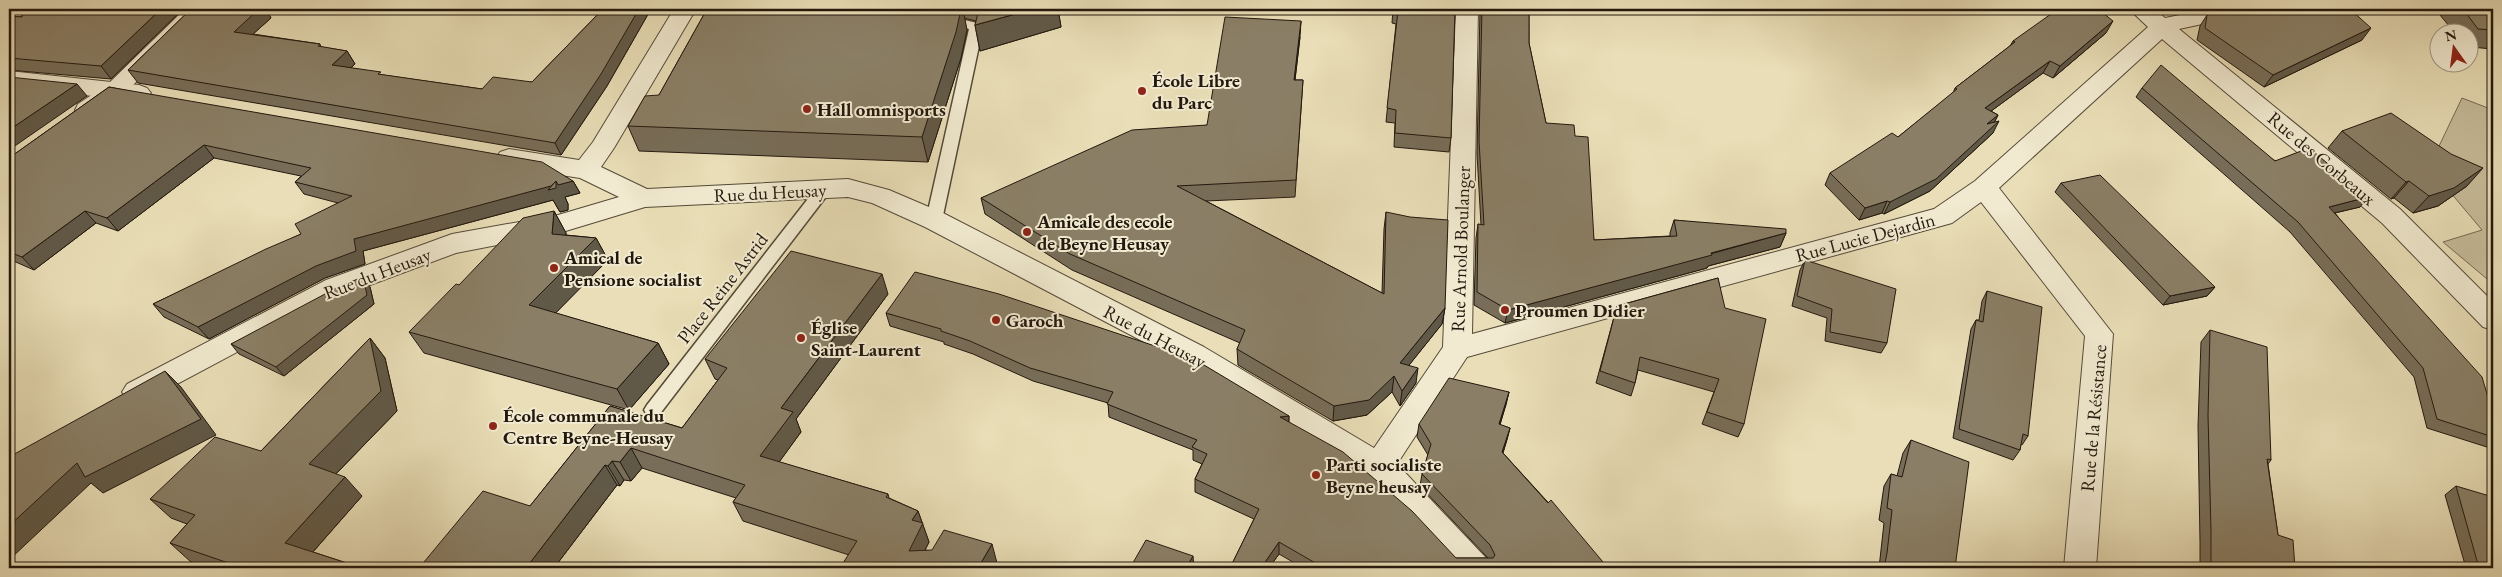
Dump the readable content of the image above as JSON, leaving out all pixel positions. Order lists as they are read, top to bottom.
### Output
{
  "streets": {
    "street": [
      "Rue des Corbeaux",
      "Rue du Heusay",
      "Rue Lucie Dejardin",
      "Rue Arnold Boulanger",
      "Rue de la Résistance"
    ],
    "lane": ["Place Reine Astrid"]
  },
  "crossings": [
    ["Rue des Corbeaux", "Rue Lucie Dejardin"],
    ["Rue du Heusay", "Rue Arnold Boulanger"],
    ["Rue du Heusay", "Place Reine Astrid"],
    ["Rue Lucie Dejardin", "Rue Arnold Boulanger"],
    ["Rue Lucie Dejardin", "Rue de la Résistance"]
  ],
  "places": [
    "École Libre du Parc",
    "Hall omnisports",
    "Amicale des ecole de Beyne Heusay",
    "Amical de Pensione socialist",
    "Proumen Didier",
    "Garoch",
    "Église Saint-Laurent",
    "École communale du Centre Beyne-Heusay",
    "Parti socialiste Beyne heusay"
  ],
  "north": "top"
}
